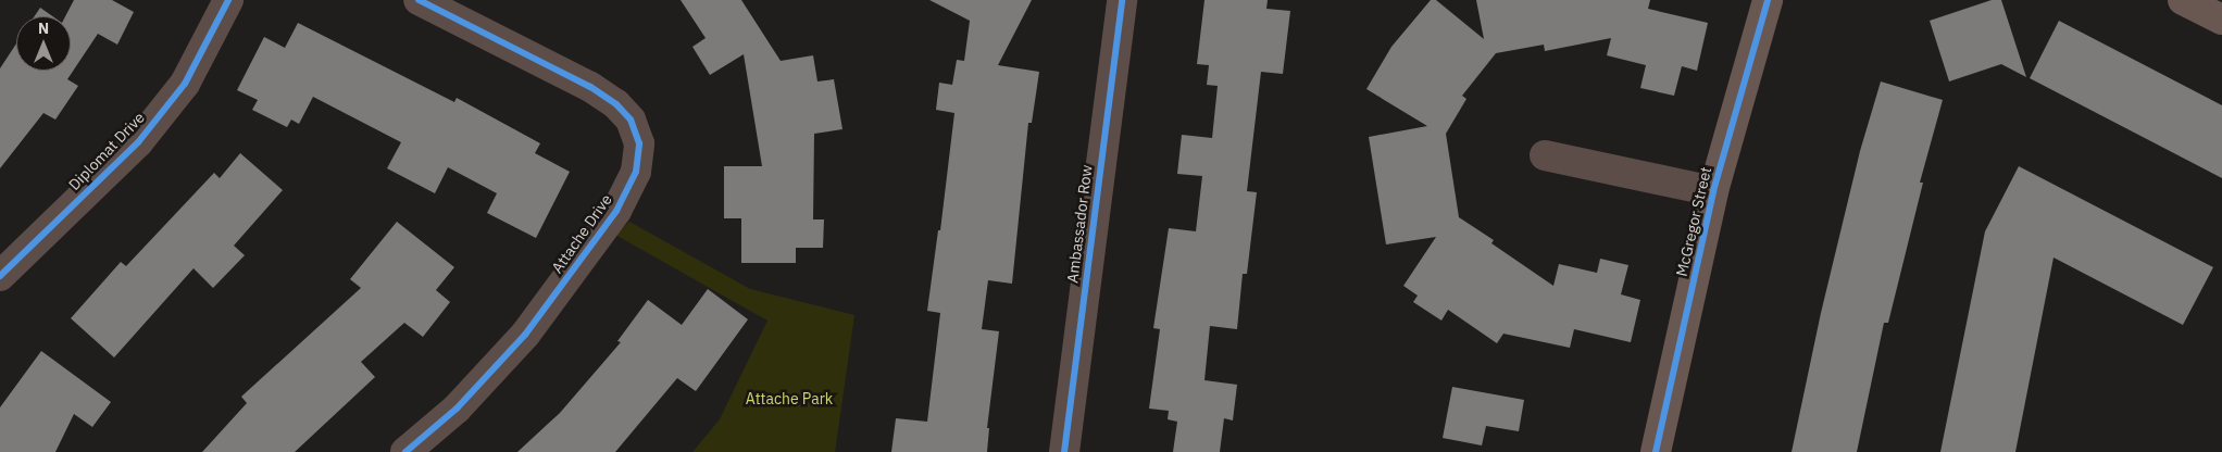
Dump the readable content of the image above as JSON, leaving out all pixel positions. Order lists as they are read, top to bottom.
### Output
{
  "streets": {
    "street": [
      "Diplomat Drive",
      "McGregor Street",
      "Ambassador Row",
      "Attache Drive"
    ]
  },
  "parks": ["Attache Park"],
  "north": "top"
}
